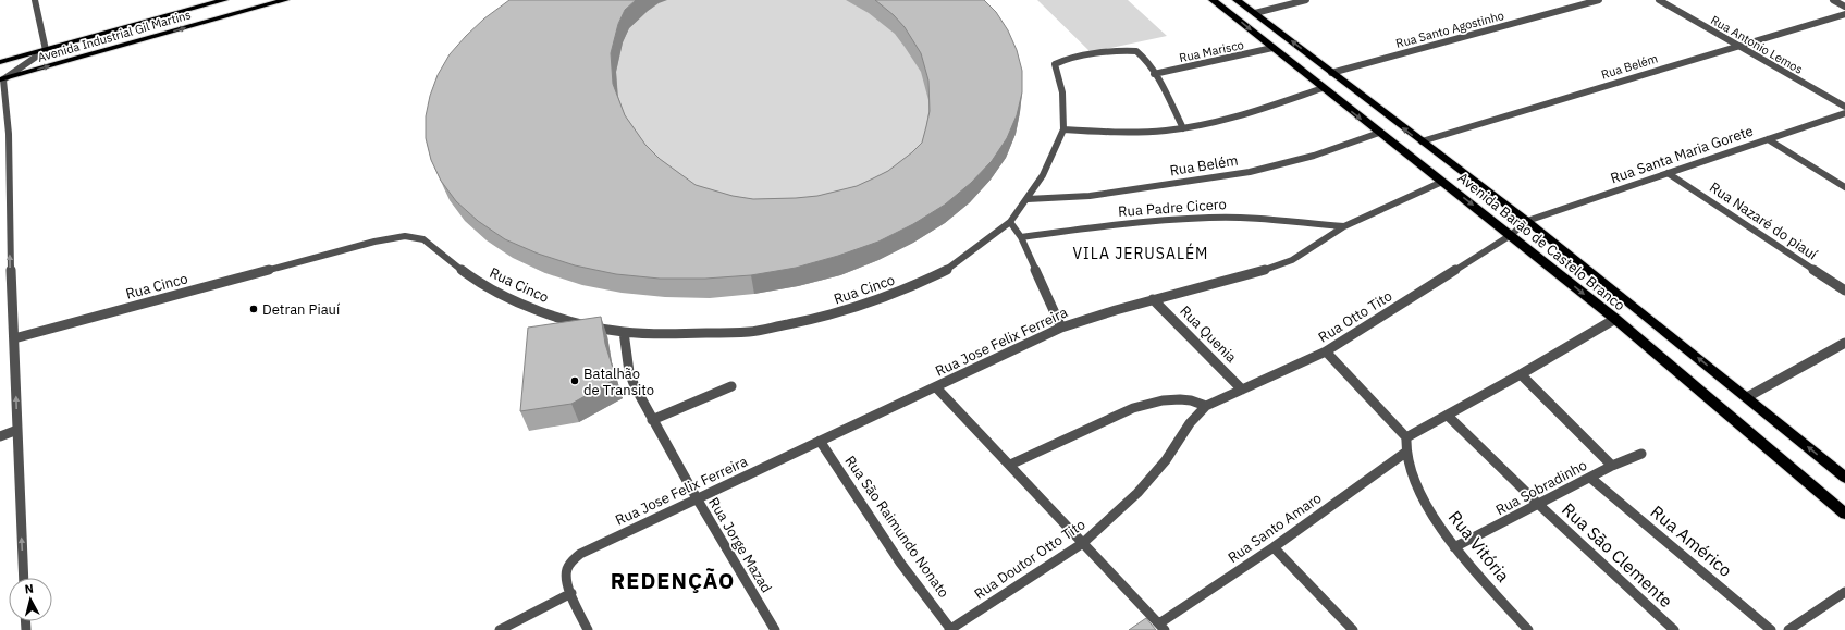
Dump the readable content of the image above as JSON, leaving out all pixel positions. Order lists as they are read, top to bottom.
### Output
{
  "streets": {
    "main road": ["Avenida Industrial Gil Martins", "Avenida Barão de Castelo Branco"],
    "street": [
      "Rua Santo Agostinho",
      "Rua Antonio Lemos",
      "Rua Marisco",
      "Rua Belém",
      "Rua Santa Maria Gorete",
      "Rua Padre Cicero",
      "Rua Nazaré do piauí",
      "Rua Cinco",
      "Rua Otto Tito",
      "Rua Quenia",
      "Rua Jose Felix Ferreira",
      "Rua Sobradinho",
      "Rua São Raimundo Nonato",
      "Rua Santo Amaro",
      "Rua Américo",
      "Rua Jorge Mazad",
      "Rua Vitória",
      "Rua São Clemente",
      "Rua Doutor Otto Tito"
    ]
  },
  "crossings": [
    ["Rua Santo Agostinho", "Avenida Barão de Castelo Branco"],
    ["Rua Antonio Lemos", "Rua Belém"],
    ["Rua Marisco", "Avenida Barão de Castelo Branco"],
    ["Rua Belém", "Avenida Barão de Castelo Branco"],
    ["Rua Belém", "Rua Cinco"],
    ["Rua Santa Maria Gorete", "Rua Nazaré do piauí"],
    ["Rua Santa Maria Gorete", "Avenida Barão de Castelo Branco"],
    ["Rua Santa Maria Gorete", "Rua Otto Tito"],
    ["Rua Padre Cicero", "Rua Jose Felix Ferreira"],
    ["Avenida Barão de Castelo Branco", "Rua Otto Tito"],
    ["Avenida Barão de Castelo Branco", "Rua Jose Felix Ferreira"],
    ["Rua Cinco", "Rua Jorge Mazad"],
    ["Rua Otto Tito", "Rua Quenia"],
    ["Rua Otto Tito", "Rua Doutor Otto Tito"],
    ["Rua Quenia", "Rua Jose Felix Ferreira"],
    ["Rua Jose Felix Ferreira", "Rua São Raimundo Nonato"],
    ["Rua Jose Felix Ferreira", "Rua Jorge Mazad"],
    ["Rua Sobradinho", "Rua Américo"],
    ["Rua Sobradinho", "Rua Vitória"],
    ["Rua Sobradinho", "Rua São Clemente"],
    ["Rua São Raimundo Nonato", "Rua Doutor Otto Tito"],
    ["Rua Santo Amaro", "Rua Vitória"]
  ],
  "districts": ["VILA JERUSALÉM", "REDENÇÃO"],
  "places": ["Detran Piauí", "Batalhão de Transito"],
  "north": "top"
}
